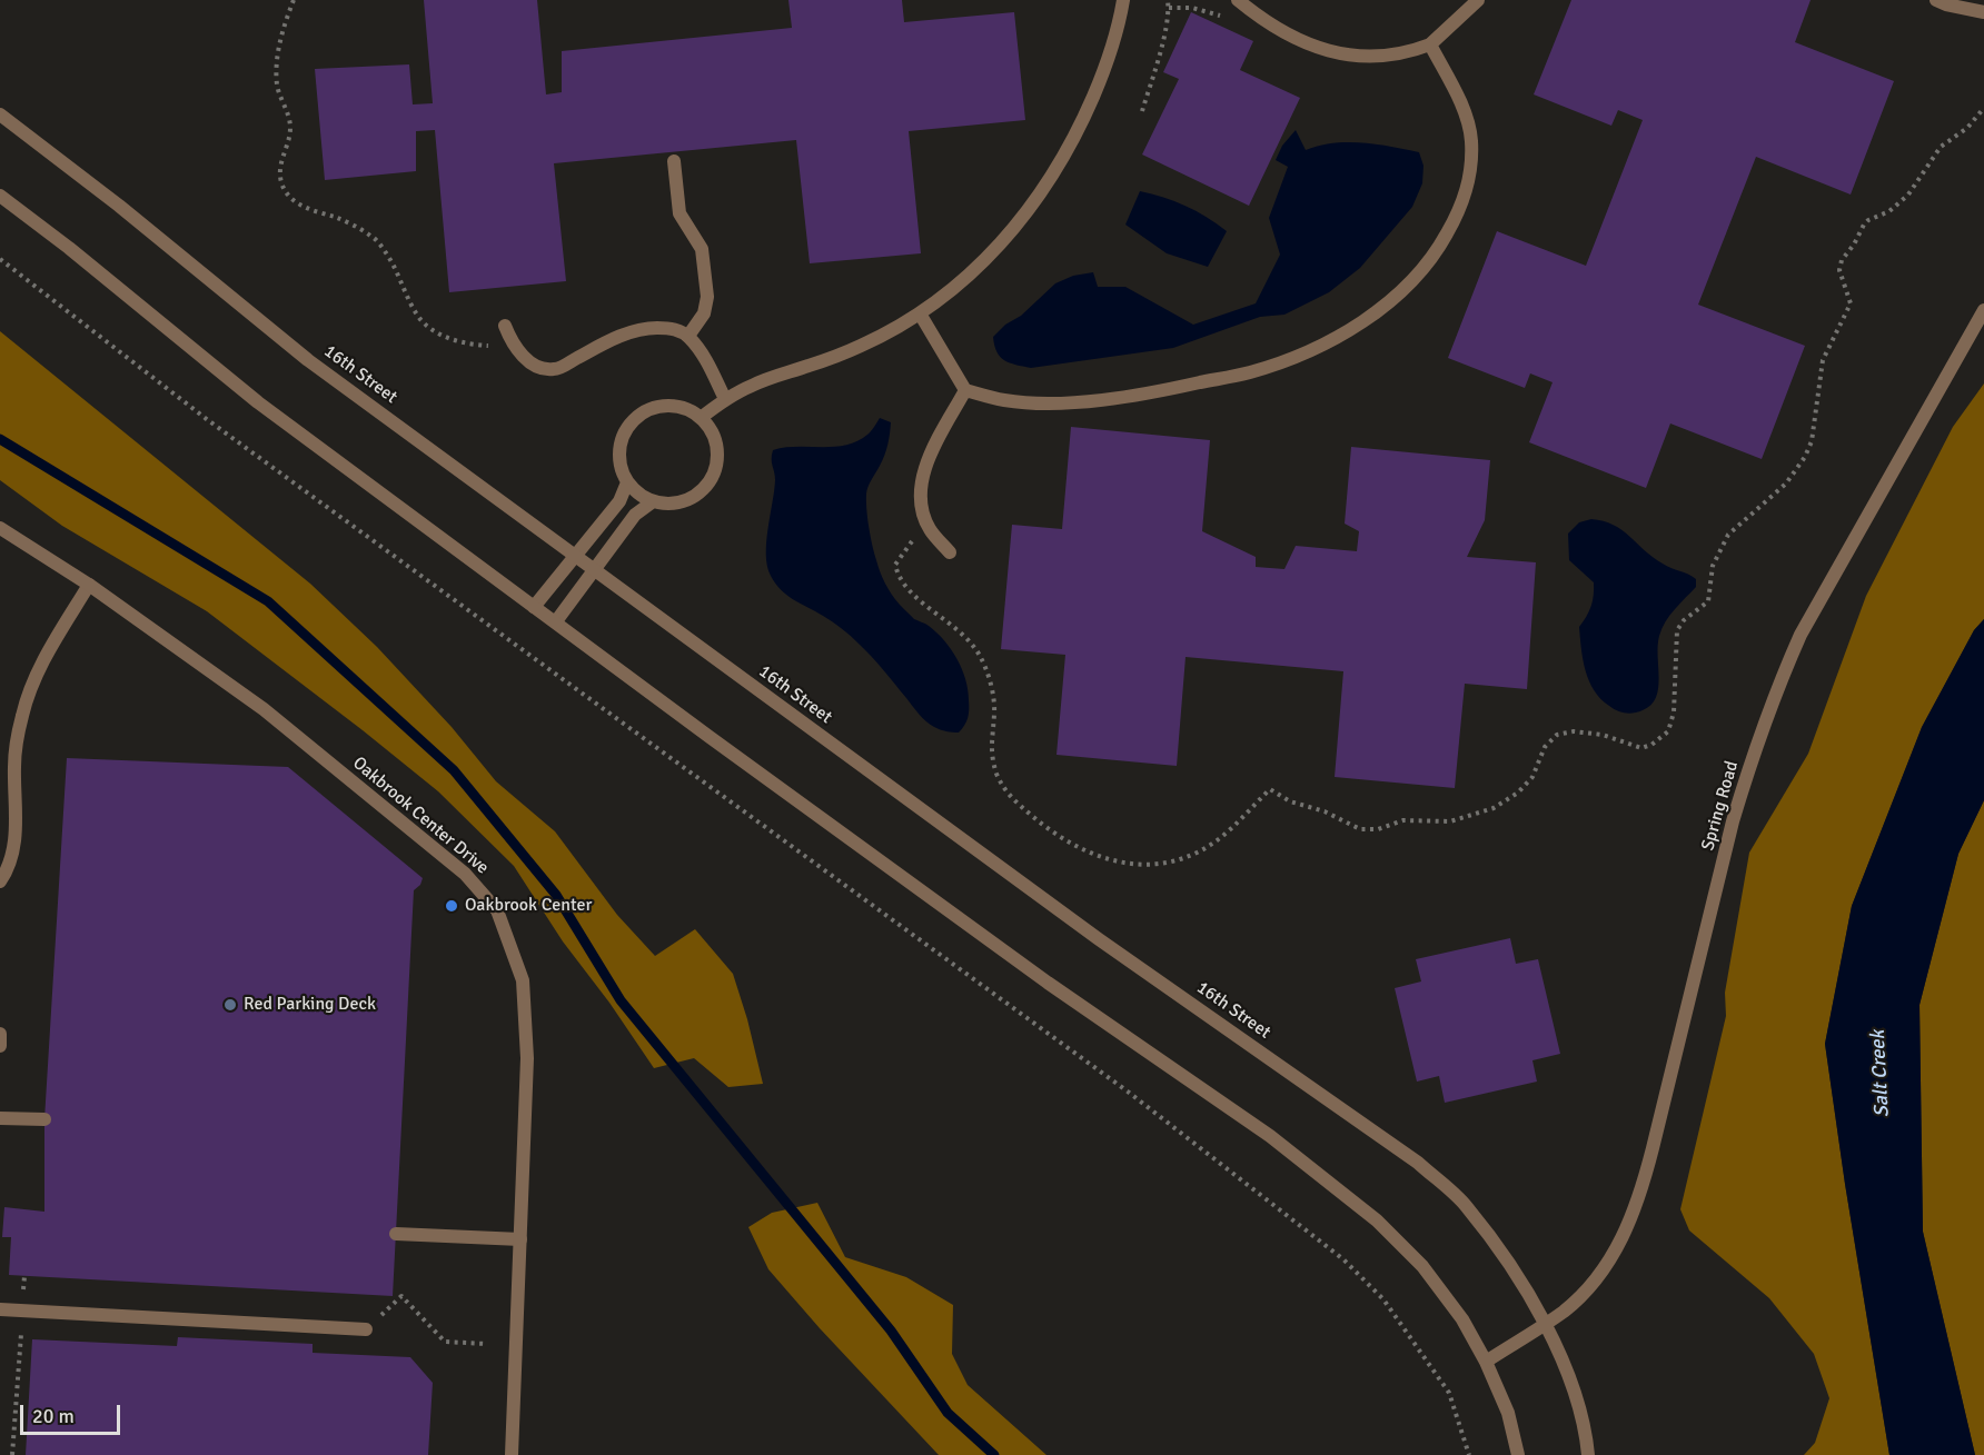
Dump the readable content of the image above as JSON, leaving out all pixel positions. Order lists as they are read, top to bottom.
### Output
{
  "streets": {
    "street": ["16th Street", "Spring Road", "Oakbrook Center Drive"]
  },
  "crossings": [
    ["16th Street", "Spring Road"]
  ],
  "water": ["Salt Creek"],
  "places": ["Oakbrook Center", "Red Parking Deck"],
  "scale_bar": "20 m"
}
